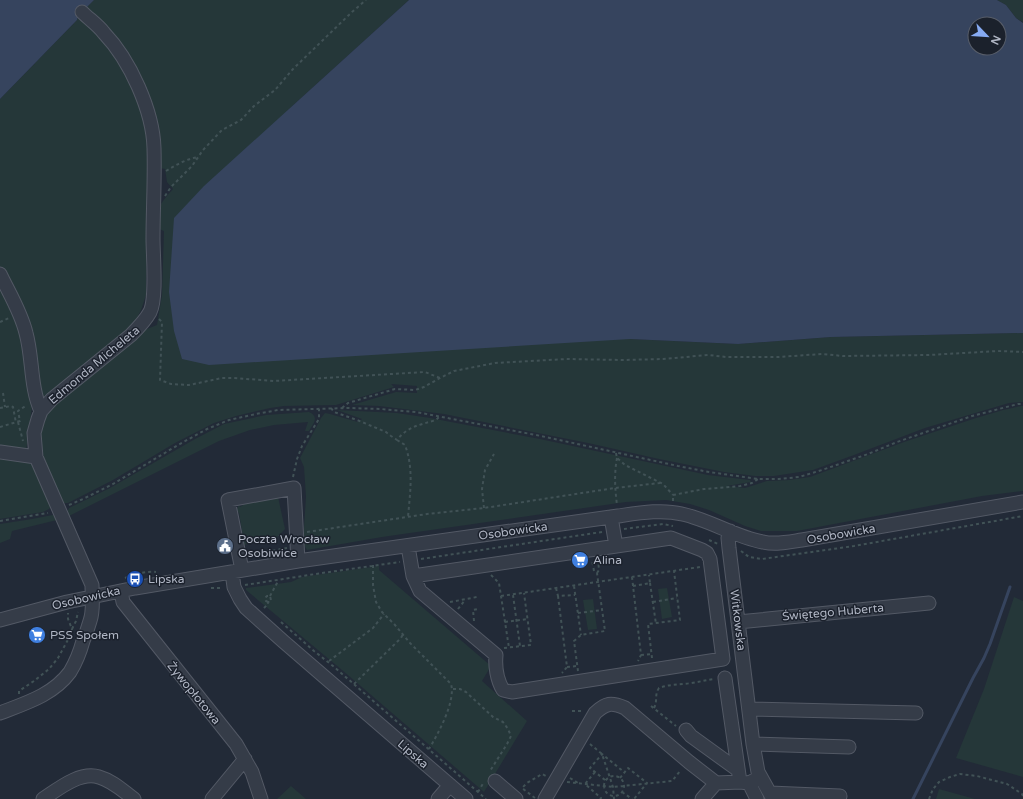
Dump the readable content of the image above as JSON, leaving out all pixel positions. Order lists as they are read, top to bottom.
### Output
{
  "streets": {
    "street": [
      "Edmonda Micheleta",
      "Osobowicka",
      "Świętego Huberta",
      "Witkowska",
      "Żywopłotowa",
      "Lipska"
    ]
  },
  "crossings": [
    ["Edmonda Micheleta", "Osobowicka"],
    ["Osobowicka", "Witkowska"],
    ["Osobowicka", "Żywopłotowa"],
    ["Osobowicka", "Lipska"],
    ["Świętego Huberta", "Witkowska"]
  ],
  "places": {
    "public building": ["Poczta Wrocław Osobiwice"],
    "supermarket": ["Alina", "PSS Społem"],
    "bus stop": ["Lipska"]
  },
  "north": "bottom right"
}
